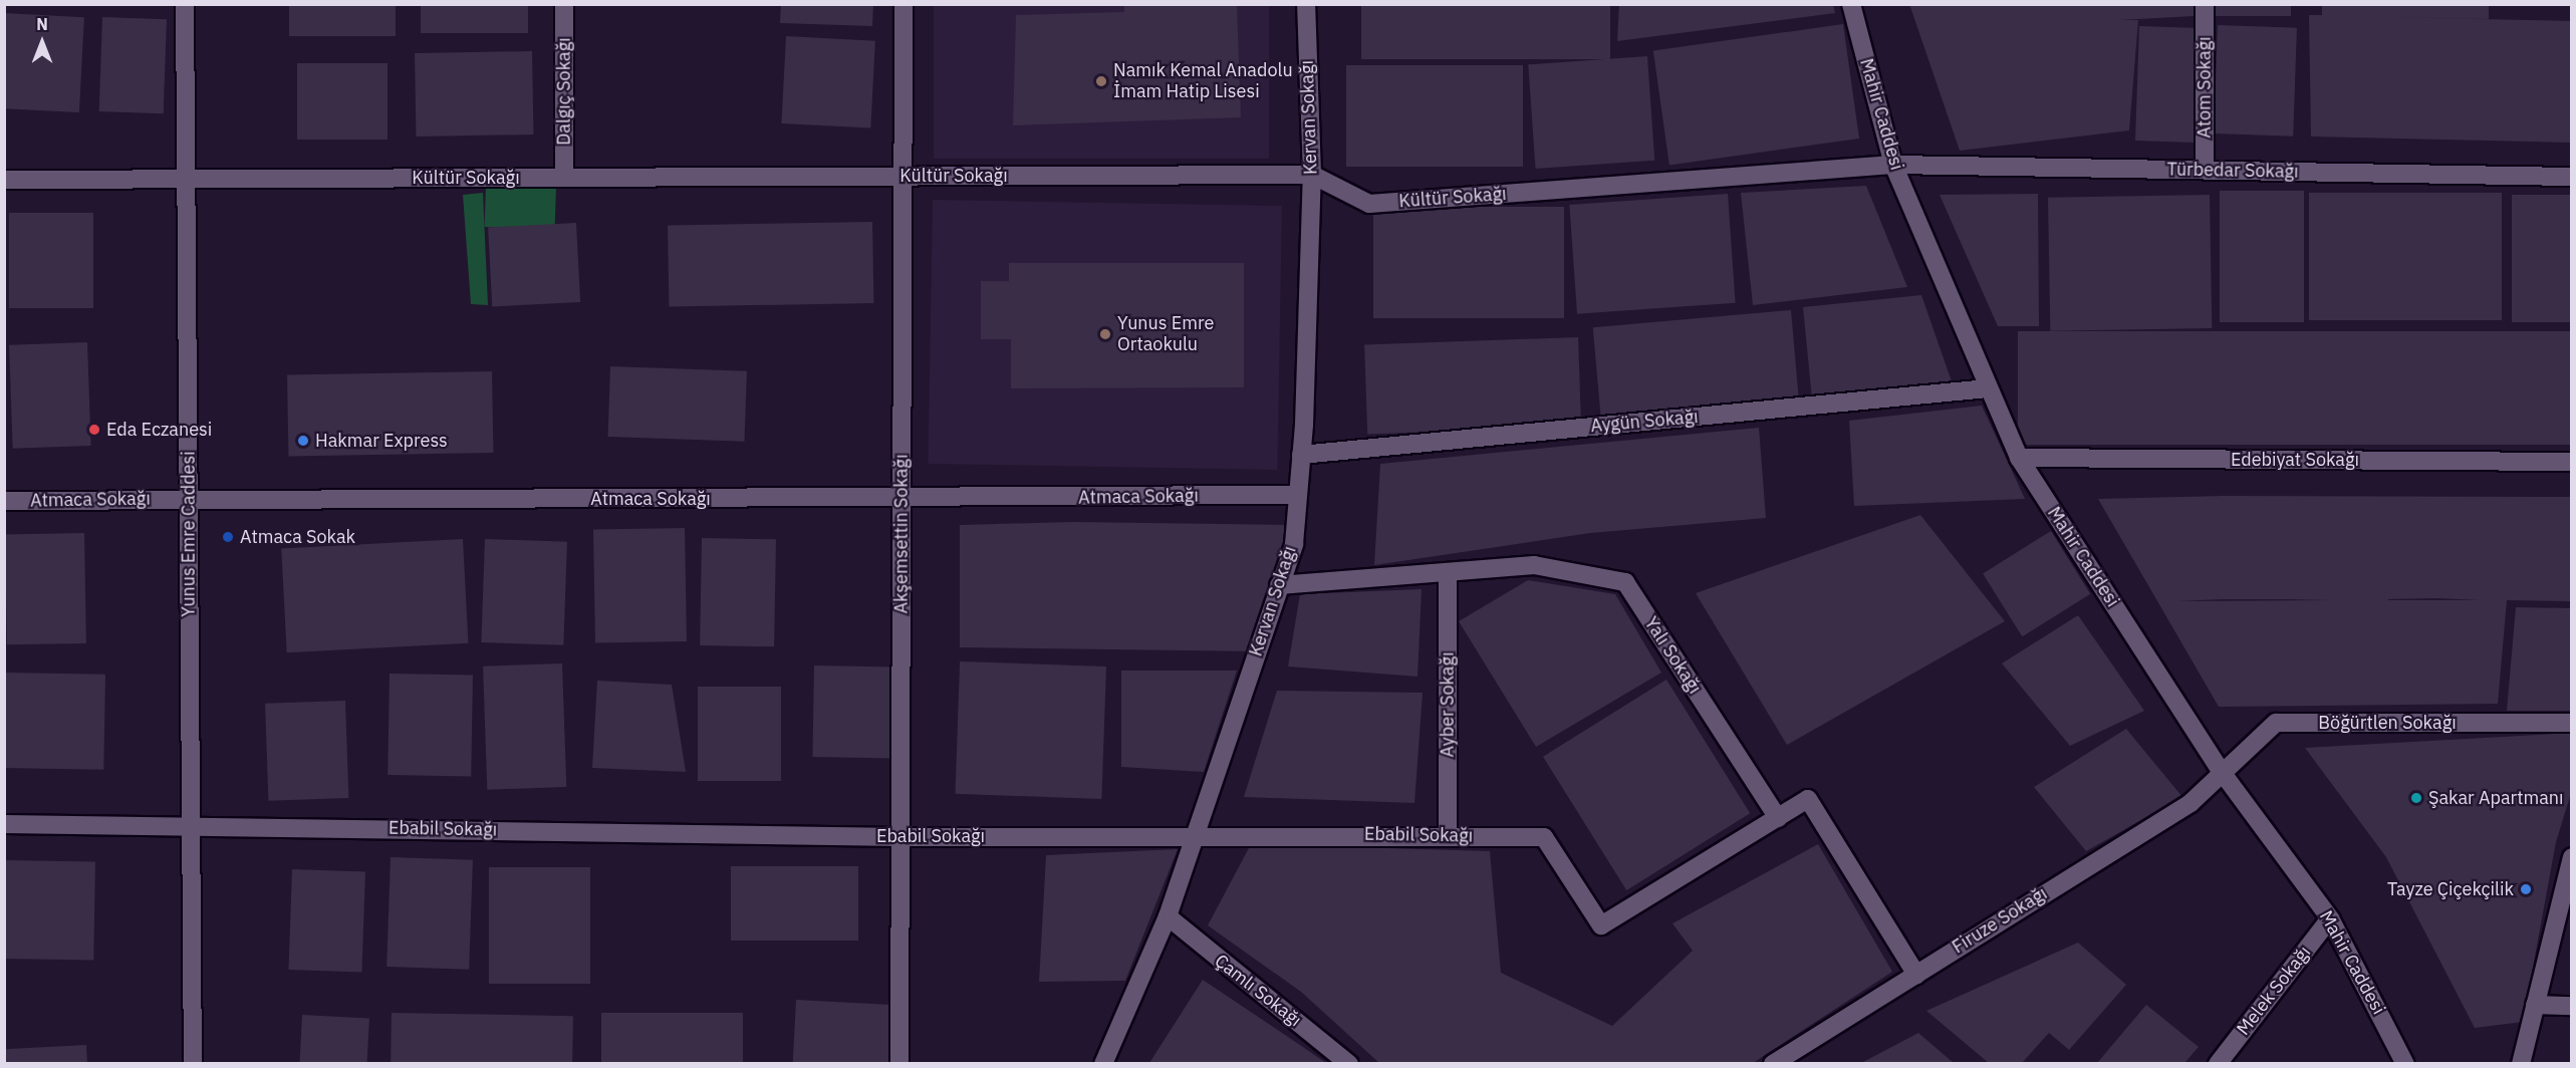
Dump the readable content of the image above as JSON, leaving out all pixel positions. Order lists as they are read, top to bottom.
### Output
{
  "streets": {
    "street": [
      "Atom Sokağı",
      "Dalgıç Sokağı",
      "Mahir Caddesi",
      "Kervan Sokağı",
      "Türbedar Sokağı",
      "Kültür Sokağı",
      "Aygün Sokağı",
      "Edebiyat Sokağı",
      "Atmaca Sokağı",
      "Yunus Emre Caddesi",
      "Akşemsettin Sokağı",
      "Yalı Sokağı",
      "Ayber Sokağı",
      "Böğürtlen Sokağı",
      "Ebabil Sokağı",
      "Firuze Sokağı",
      "Çamlı Sokağı",
      "Melek Sokağı"
    ]
  },
  "crossings": [
    ["Atom Sokağı", "Türbedar Sokağı"],
    ["Dalgıç Sokağı", "Kültür Sokağı"],
    ["Mahir Caddesi", "Türbedar Sokağı"],
    ["Mahir Caddesi", "Kültür Sokağı"],
    ["Mahir Caddesi", "Aygün Sokağı"],
    ["Mahir Caddesi", "Edebiyat Sokağı"],
    ["Mahir Caddesi", "Böğürtlen Sokağı"],
    ["Mahir Caddesi", "Firuze Sokağı"],
    ["Mahir Caddesi", "Melek Sokağı"],
    ["Kervan Sokağı", "Kültür Sokağı"],
    ["Kervan Sokağı", "Aygün Sokağı"],
    ["Kervan Sokağı", "Atmaca Sokağı"],
    ["Kervan Sokağı", "Yalı Sokağı"],
    ["Kervan Sokağı", "Ebabil Sokağı"],
    ["Kervan Sokağı", "Çamlı Sokağı"],
    ["Türbedar Sokağı", "Kültür Sokağı"],
    ["Kültür Sokağı", "Yunus Emre Caddesi"],
    ["Kültür Sokağı", "Akşemsettin Sokağı"],
    ["Atmaca Sokağı", "Yunus Emre Caddesi"],
    ["Atmaca Sokağı", "Akşemsettin Sokağı"],
    ["Yunus Emre Caddesi", "Ebabil Sokağı"],
    ["Akşemsettin Sokağı", "Ebabil Sokağı"],
    ["Yalı Sokağı", "Ayber Sokağı"],
    ["Yalı Sokağı", "Ebabil Sokağı"],
    ["Ayber Sokağı", "Ebabil Sokağı"],
    ["Böğürtlen Sokağı", "Firuze Sokağı"]
  ],
  "places": [
    "Namık Kemal Anadolu İmam Hatip Lisesi",
    "Yunus Emre Ortaokulu",
    "Eda Eczanesi",
    "Hakmar Express",
    "Atmaca Sokak",
    "Şakar Apartmanı",
    "Tayze Çiçekçilik"
  ],
  "north": "top"
}
